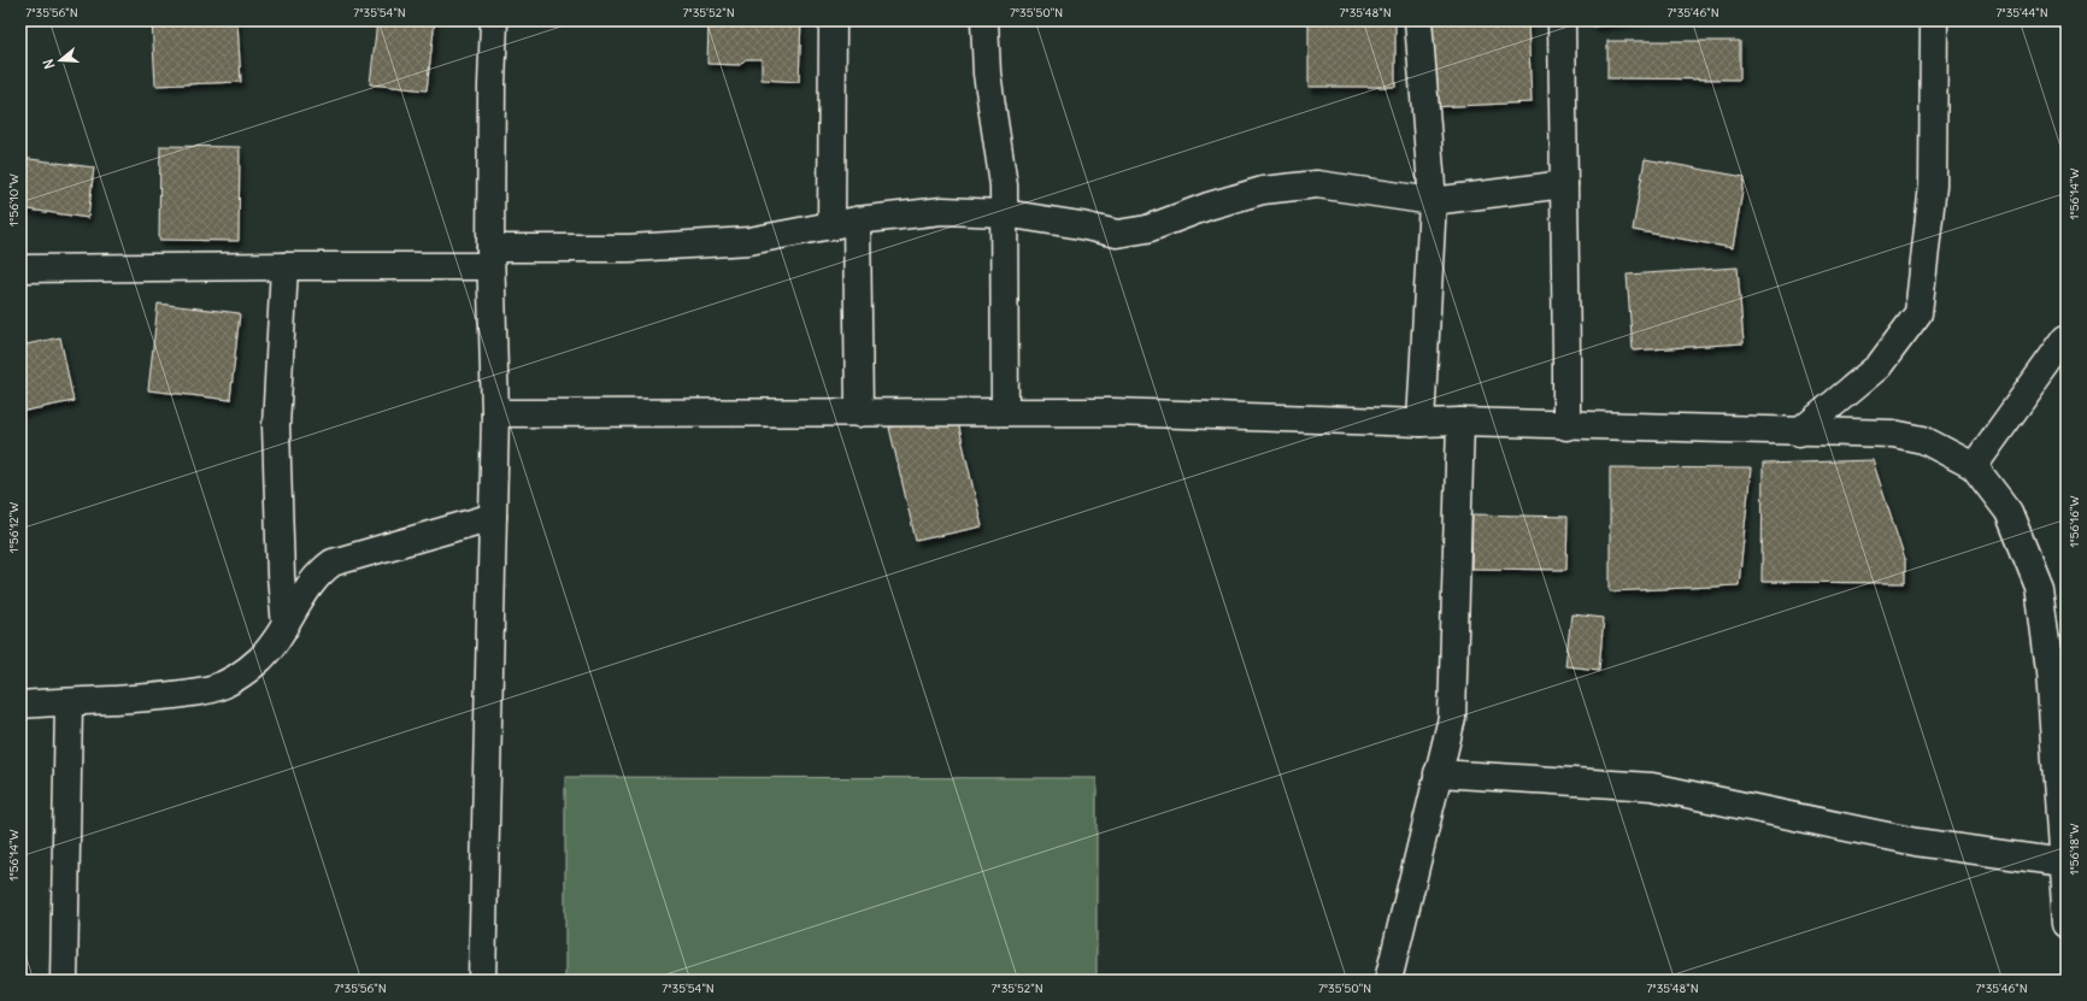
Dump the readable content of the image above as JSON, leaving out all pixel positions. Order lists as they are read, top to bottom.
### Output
{
  "north": "left",
  "coordinates": [
    "7°35'56\"N",
    "7°35'54\"N",
    "7°35'52\"N",
    "7°35'50\"N",
    "7°35'48\"N",
    "7°35'46\"N",
    "7°35'44\"N",
    "1°56'14\"W",
    "1°56'10\"W",
    "1°56'16\"W",
    "1°56'12\"W",
    "1°56'18\"W"
  ]
}
